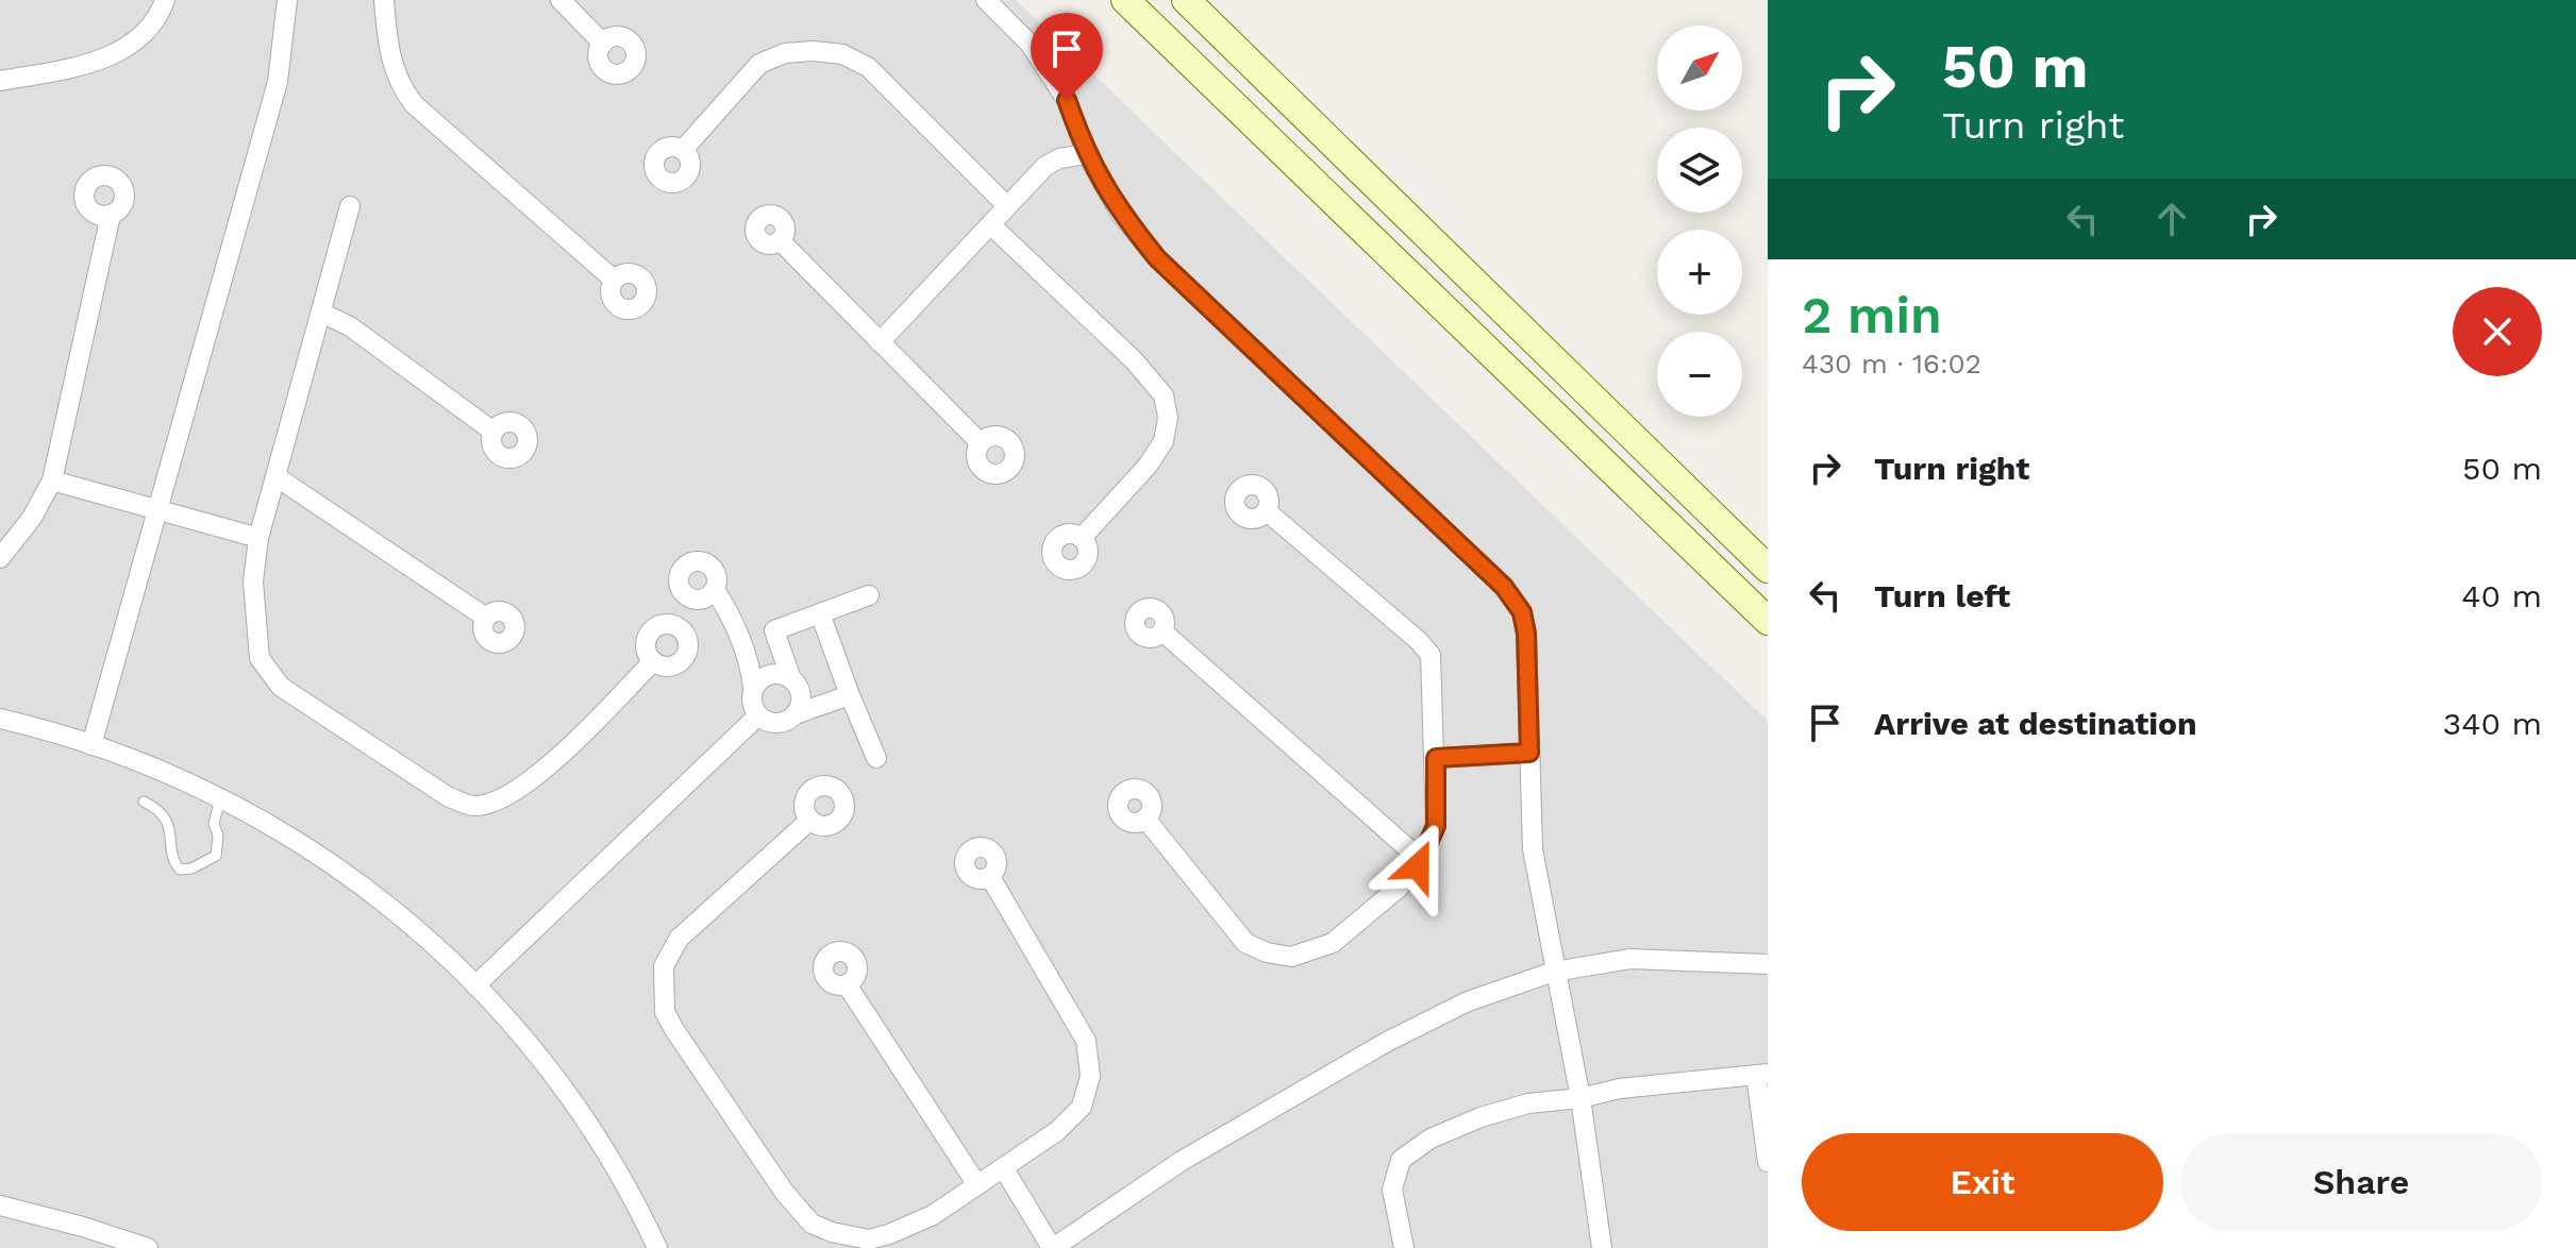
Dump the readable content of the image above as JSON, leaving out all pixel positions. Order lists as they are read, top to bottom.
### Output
{
  "north": "top right",
  "page": {
    "turn": ["50 m", "Turn right"],
    "map_buttons": ["+", "−"],
    "heading": ["2 min", "430 m · 16:02"],
    "list": [
      {
        "name": "Turn right",
        "value": "50 m"
      },
      {
        "name": "Turn left",
        "value": "40 m"
      },
      {
        "name": "Arrive at destination",
        "value": "340 m"
      }
    ],
    "buttons": ["Exit", "Share"]
  }
}
